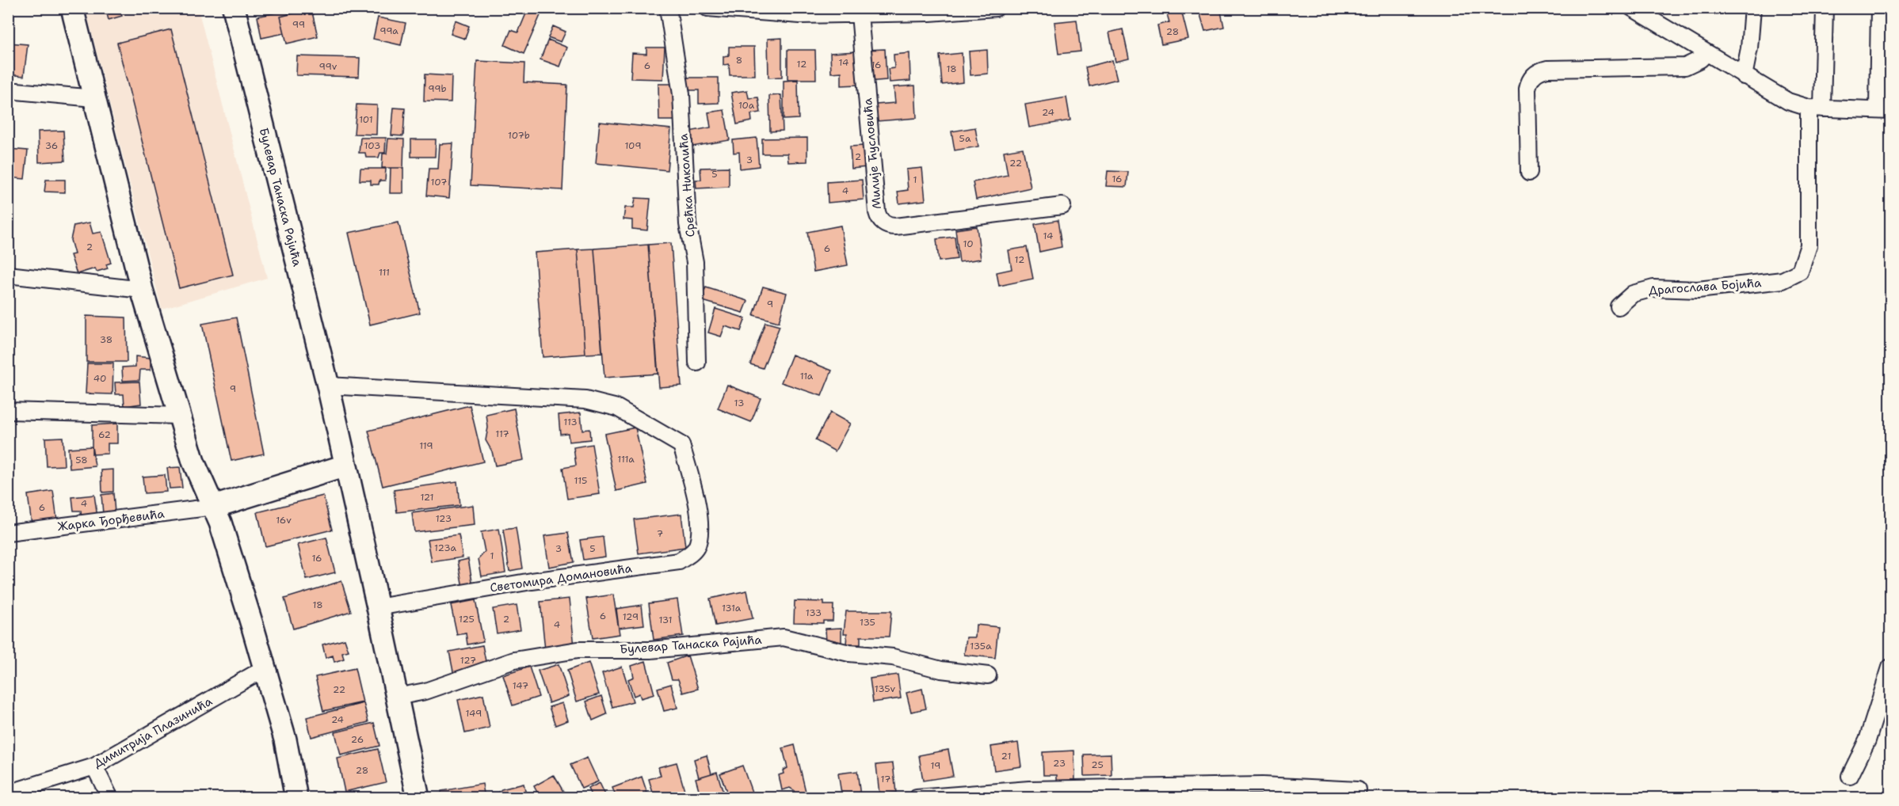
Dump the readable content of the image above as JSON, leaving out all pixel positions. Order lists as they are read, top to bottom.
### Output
{
  "streets": {
    "street": [
      "Милије Ћусловића",
      "Срећка Николића",
      "Булевар Танаска Рајића",
      "Драгослава Бојића",
      "Жарка Ђорђевића",
      "Светомира Домановића",
      "Димитрија Плазинића"
    ]
  },
  "crossings": [
    ["Булевар Танаска Рајића", "Светомира Домановића"]
  ],
  "house_numbers": [
    "99",
    "99a",
    "28",
    "8",
    "14",
    "12",
    "16",
    "6",
    "99v",
    "18",
    "99b",
    "10a",
    "24",
    "101",
    "107b",
    "5a",
    "36",
    "103",
    "109",
    "2",
    "3",
    "22",
    "5",
    "16",
    "1",
    "107",
    "4",
    "14",
    "10",
    "2",
    "6",
    "12",
    "111",
    "9",
    "38",
    "11a",
    "40",
    "9",
    "13",
    "113",
    "117",
    "62",
    "119",
    "111a",
    "58",
    "115",
    "121",
    "4",
    "6",
    "123",
    "16v",
    "7",
    "123a",
    "3",
    "5",
    "1",
    "16",
    "18",
    "131a",
    "133",
    "6",
    "129",
    "125",
    "2",
    "131",
    "135",
    "4",
    "135a",
    "127",
    "147",
    "135v",
    "22",
    "149",
    "24",
    "26",
    "21",
    "23",
    "25",
    "19",
    "28",
    "17"
  ]
}
